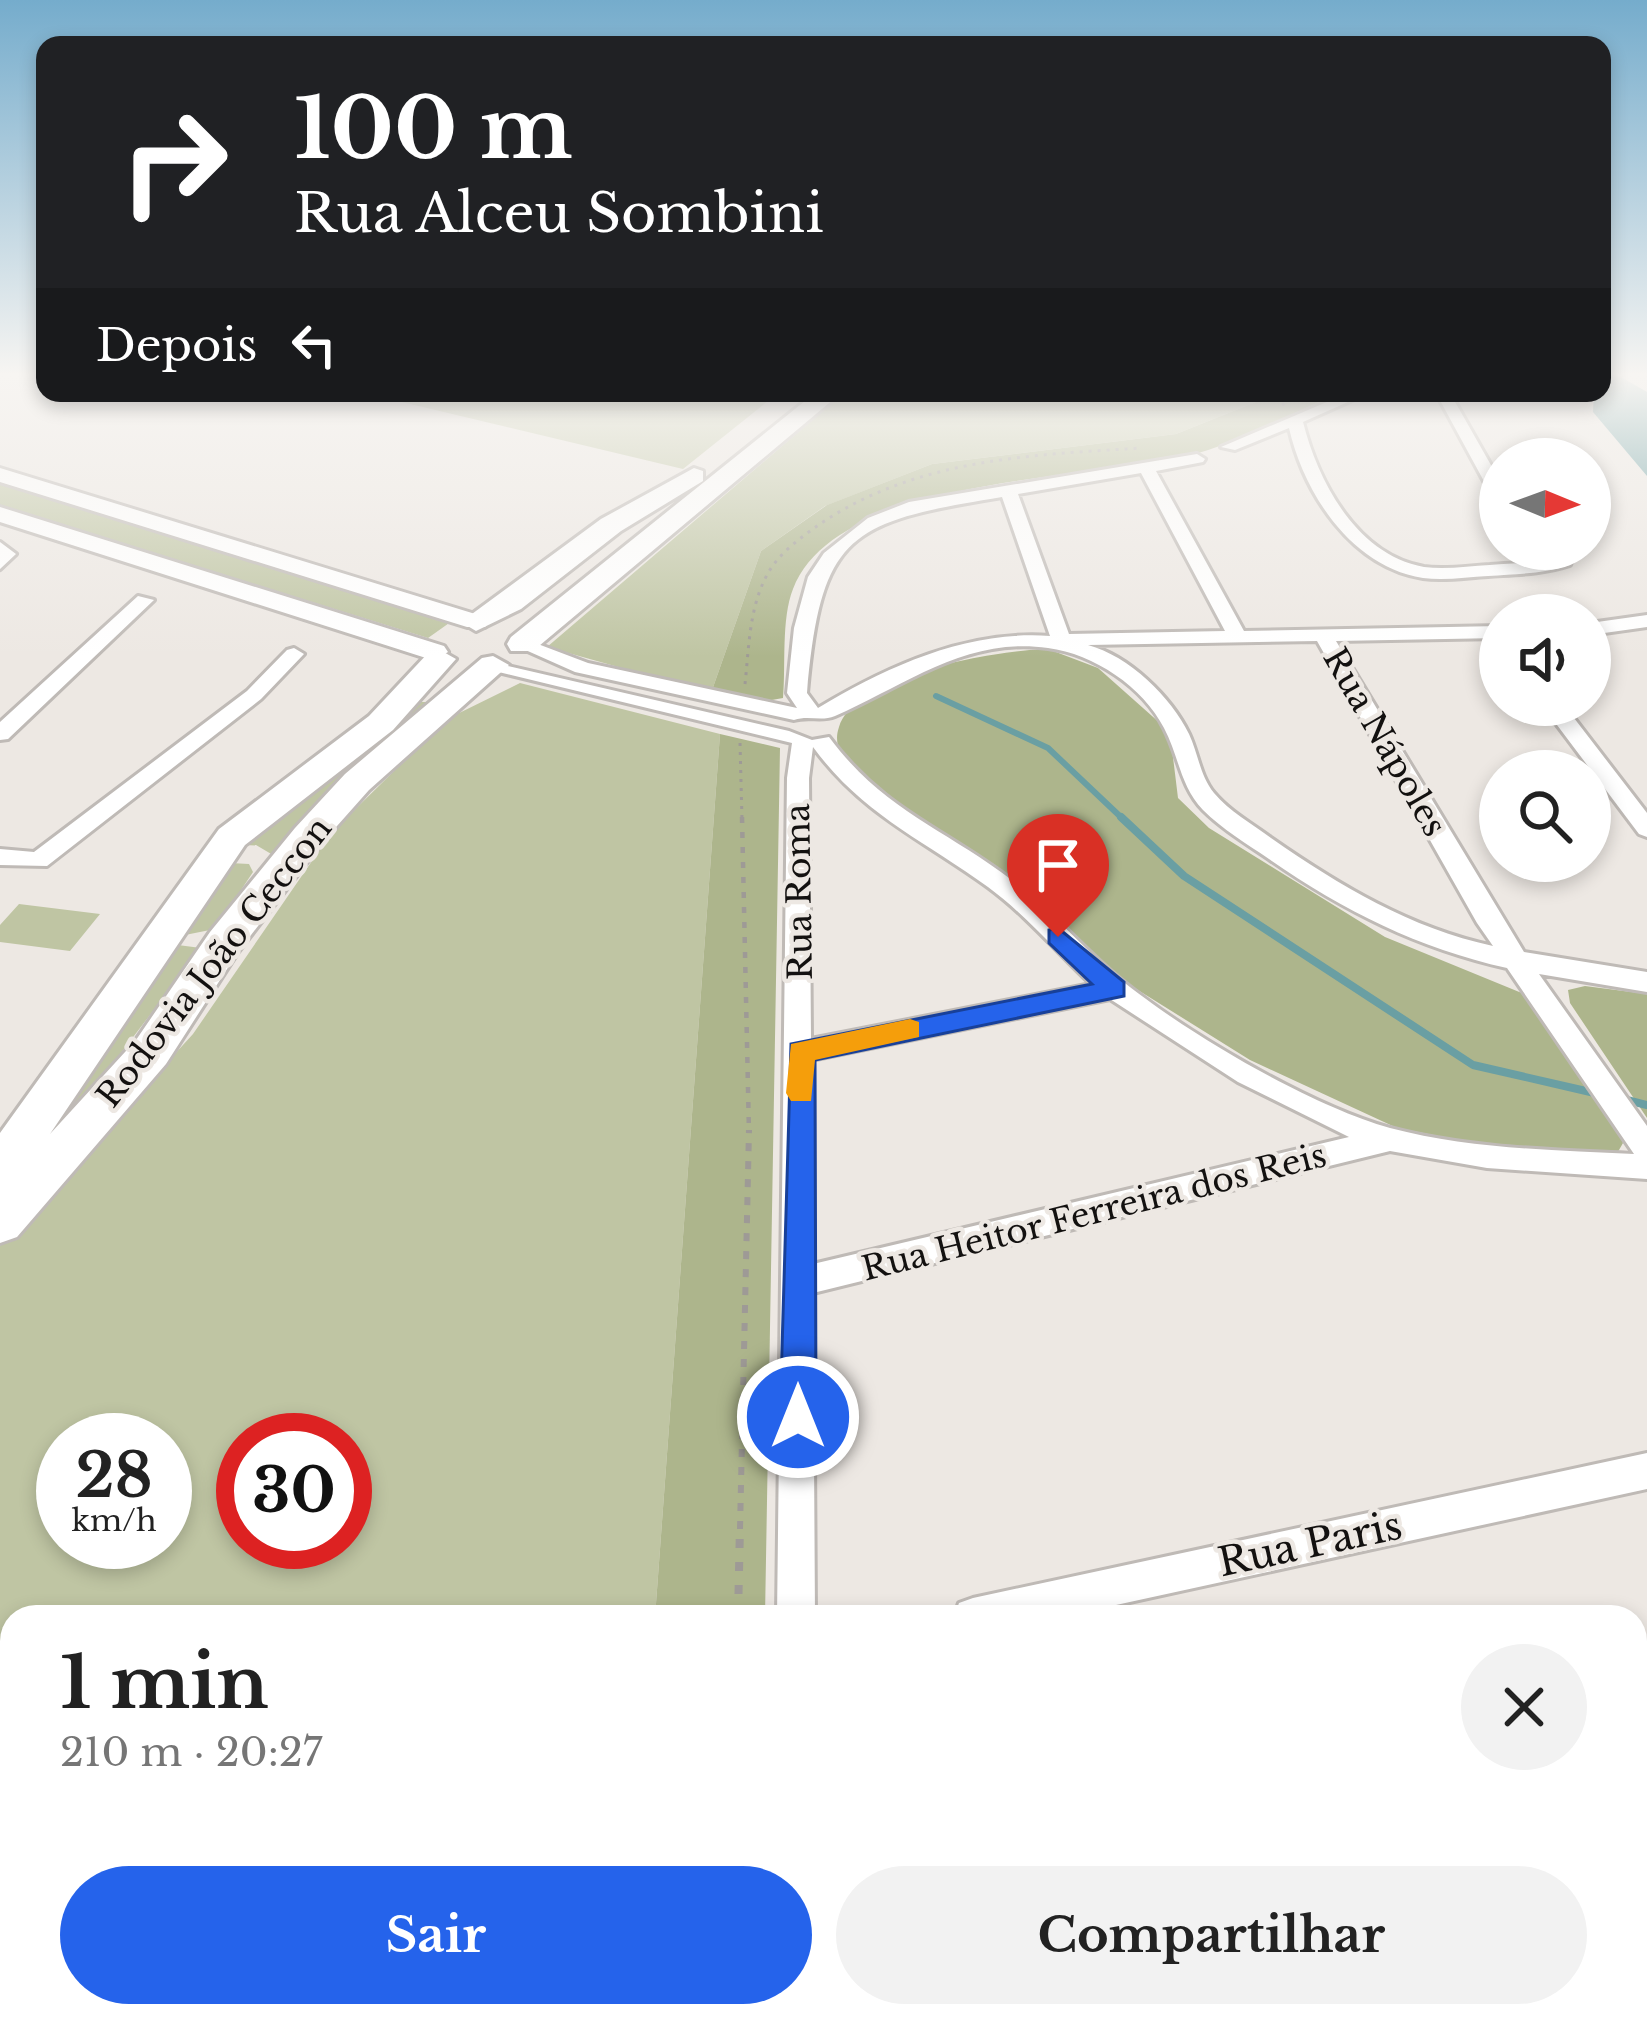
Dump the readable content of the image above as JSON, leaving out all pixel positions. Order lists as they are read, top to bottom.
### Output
{
  "streets": {
    "main road": ["Rodovia João Ceccon"],
    "street": [
      "Rua Nápoles",
      "Rua Roma",
      "Rua Heitor Ferreira dos Reis",
      "Rua Paris"
    ]
  },
  "crossings": [
    ["Rua Roma", "Rua Heitor Ferreira dos Reis"]
  ],
  "north": "right",
  "page": {
    "turn": ["100 m", "Rua Alceu Sombini"],
    "then": "Depois",
    "speed": "28 km/h",
    "limit": "30",
    "heading": ["1 min", "210 m · 20:27"],
    "buttons": ["Sair", "Compartilhar"]
  }
}
